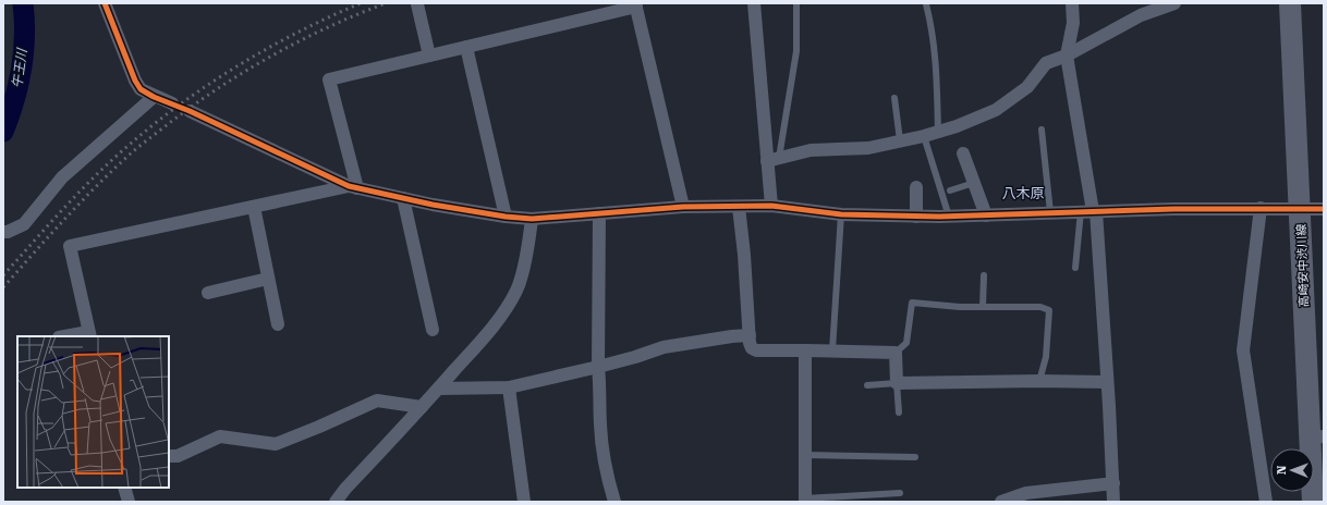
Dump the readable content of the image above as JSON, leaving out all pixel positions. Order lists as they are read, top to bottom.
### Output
{
  "streets": {
    "main road": ["高崎安中渋川線"]
  },
  "districts": ["八木原"],
  "water": ["午王川"],
  "north": "left"
}
